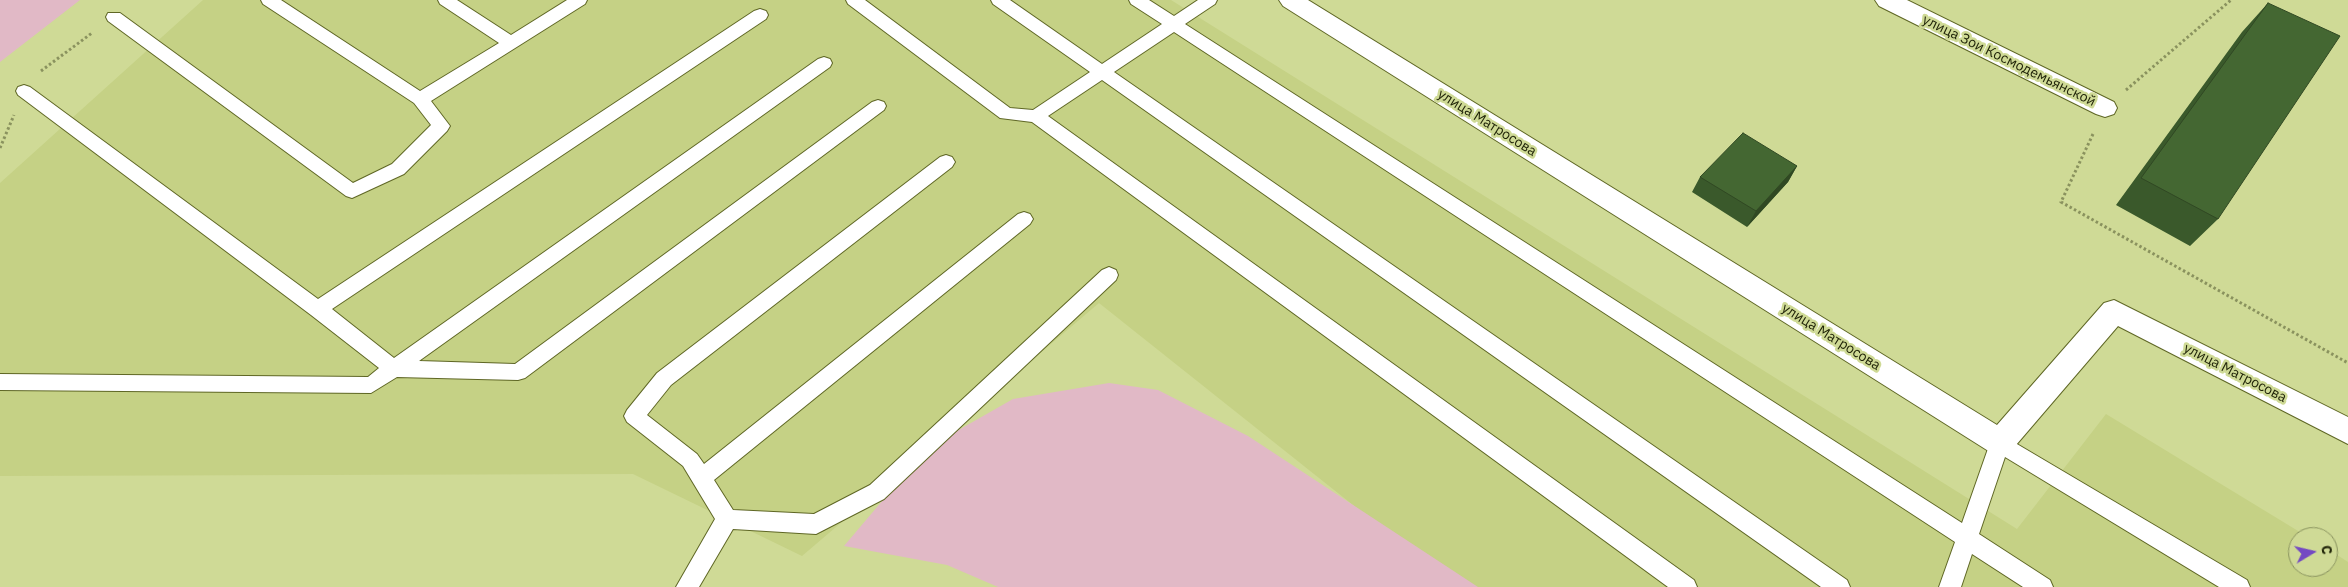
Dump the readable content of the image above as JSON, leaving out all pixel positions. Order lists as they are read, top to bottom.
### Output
{
  "streets": {
    "street": ["улица Зои Космодемьянской", "улица Матросова"]
  },
  "north": "right"
}
